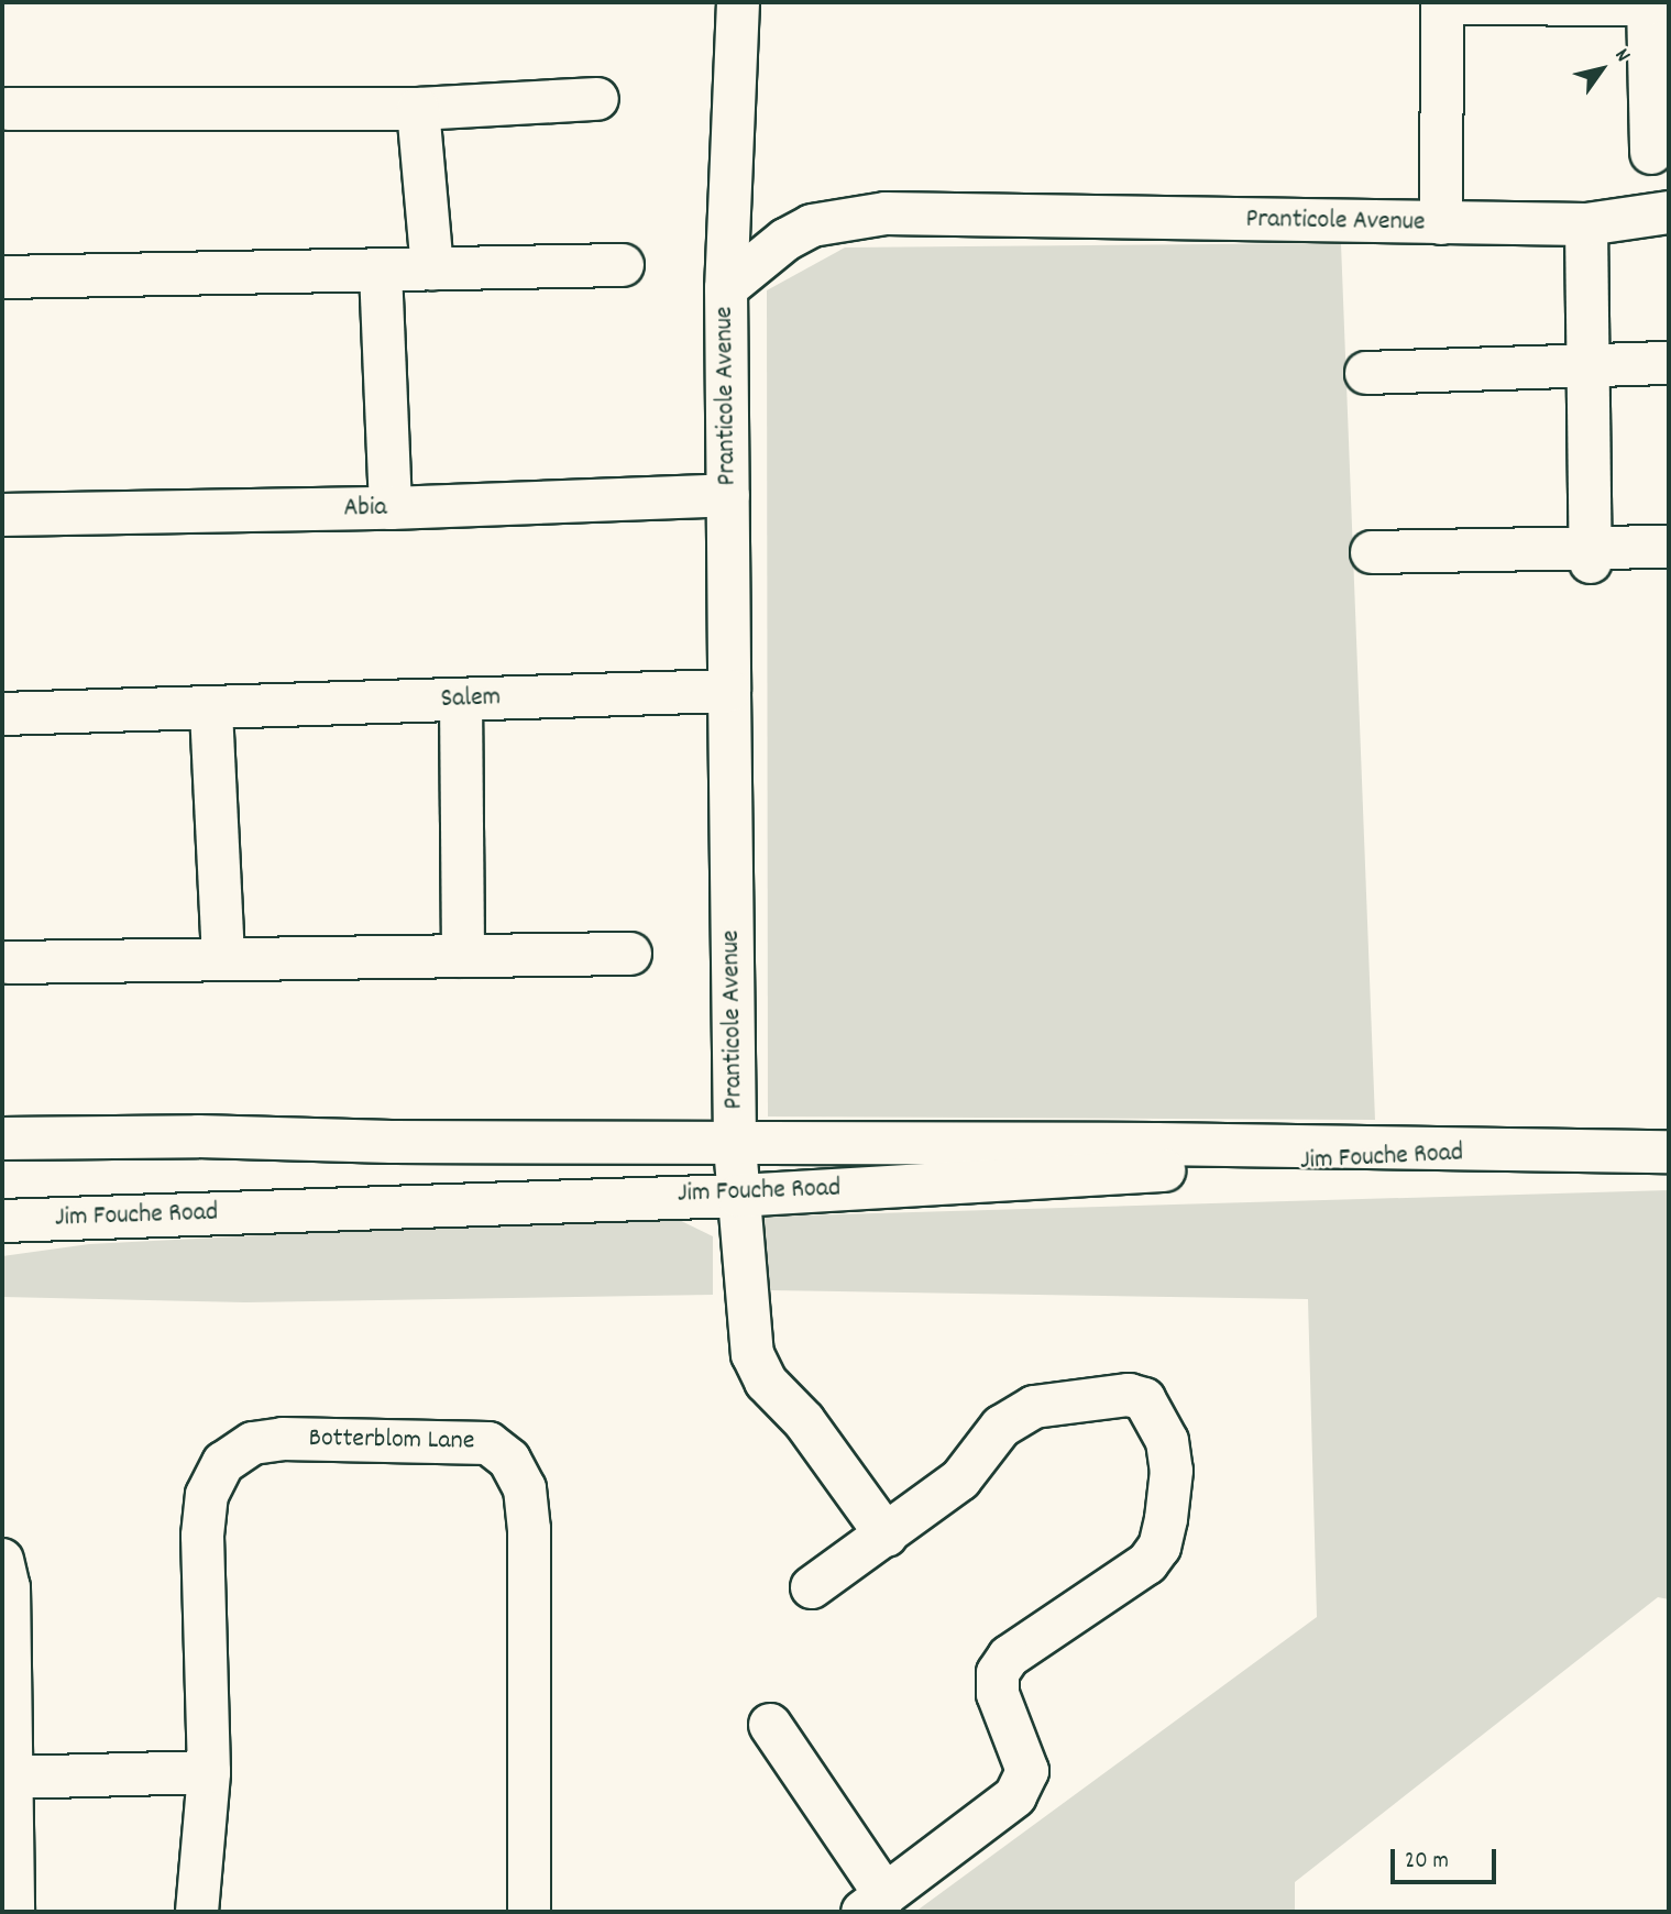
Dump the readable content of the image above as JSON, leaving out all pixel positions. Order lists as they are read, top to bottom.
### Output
{
  "streets": {
    "street": [
      "Pranticole Avenue",
      "Abia",
      "Salem",
      "Jim Fouche Road",
      "Botterblom Lane"
    ]
  },
  "crossings": [
    ["Pranticole Avenue", "Abia"],
    ["Pranticole Avenue", "Salem"],
    ["Pranticole Avenue", "Jim Fouche Road"]
  ],
  "scale_bar": "20 m",
  "north": "top right"
}
